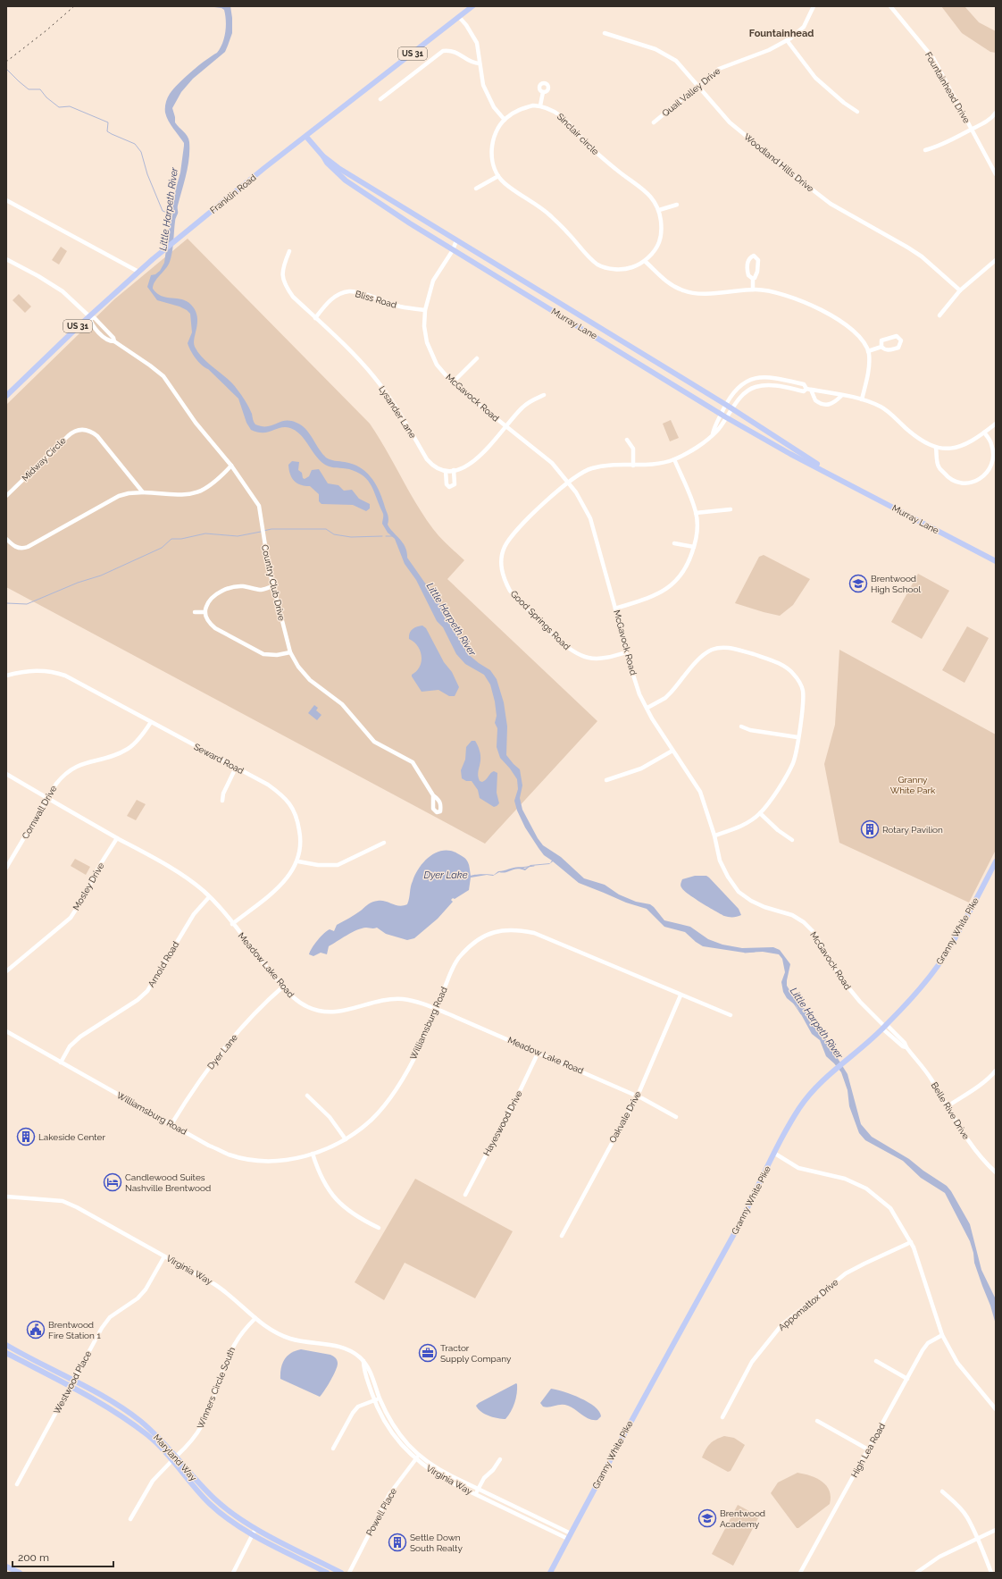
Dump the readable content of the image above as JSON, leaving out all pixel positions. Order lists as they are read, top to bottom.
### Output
{
  "streets": {
    "main road": [
      "US 31",
      "Franklin Road",
      "Murray Lane",
      "Granny White Pike",
      "Maryland Way"
    ],
    "street": [
      "Fountainhead Drive",
      "Quail Valley Drive",
      "Sinclair circle",
      "Woodland Hills Drive",
      "Bliss Road",
      "McGavock Road",
      "Lysander Lane",
      "Midway Circle",
      "Country Club Drive",
      "Good Springs Road",
      "Seward Road",
      "Cornwall Drive",
      "Mosley Drive",
      "Arnold Road",
      "Meadow Lake Road",
      "Williamsburg Road",
      "Dyer Lane",
      "Belle Rive Drive",
      "Oakvale Drive",
      "Hayeswood Drive",
      "Virginia Way",
      "Appomattox Drive",
      "Westwood Place",
      "Winners Circle South",
      "High Lea Road",
      "Powell Place"
    ]
  },
  "crossings": [
    ["Quail Valley Drive", "Woodland Hills Drive"],
    ["Franklin Road", "Murray Lane"],
    ["Franklin Road", "Country Club Drive"],
    ["Bliss Road", "McGavock Road"],
    ["Bliss Road", "Lysander Lane"],
    ["Murray Lane", "McGavock Road"],
    ["Murray Lane", "Good Springs Road"],
    ["McGavock Road", "Good Springs Road"],
    ["McGavock Road", "Granny White Pike"],
    ["McGavock Road", "Belle Rive Drive"],
    ["Seward Road", "Cornwall Drive"],
    ["Seward Road", "Meadow Lake Road"],
    ["Cornwall Drive", "Meadow Lake Road"],
    ["Mosley Drive", "Meadow Lake Road"],
    ["Granny White Pike", "Belle Rive Drive"],
    ["Granny White Pike", "Virginia Way"],
    ["Arnold Road", "Meadow Lake Road"],
    ["Arnold Road", "Williamsburg Road"],
    ["Meadow Lake Road", "Williamsburg Road"],
    ["Meadow Lake Road", "Dyer Lane"],
    ["Meadow Lake Road", "Oakvale Drive"],
    ["Meadow Lake Road", "Hayeswood Drive"],
    ["Williamsburg Road", "Dyer Lane"],
    ["Williamsburg Road", "Oakvale Drive"],
    ["Virginia Way", "Westwood Place"],
    ["Virginia Way", "Winners Circle South"],
    ["Virginia Way", "Powell Place"],
    ["Westwood Place", "Maryland Way"],
    ["Winners Circle South", "Maryland Way"]
  ],
  "districts": ["Fountainhead"],
  "water": ["Little Harpeth River", "Dyer Lake"],
  "parks": ["Granny White Park"],
  "places": {
    "school or university": ["Brentwood High School", "Brentwood Academy"],
    "building": ["Rotary Pavilion", "Lakeside Center", "Settle Down South Realty"],
    "hotel": ["Candlewood Suites Nashville Brentwood"],
    "public building": ["Brentwood Fire Station 1"],
    "office": ["Tractor Supply Company"]
  },
  "scale_bar": "200 m"
}
